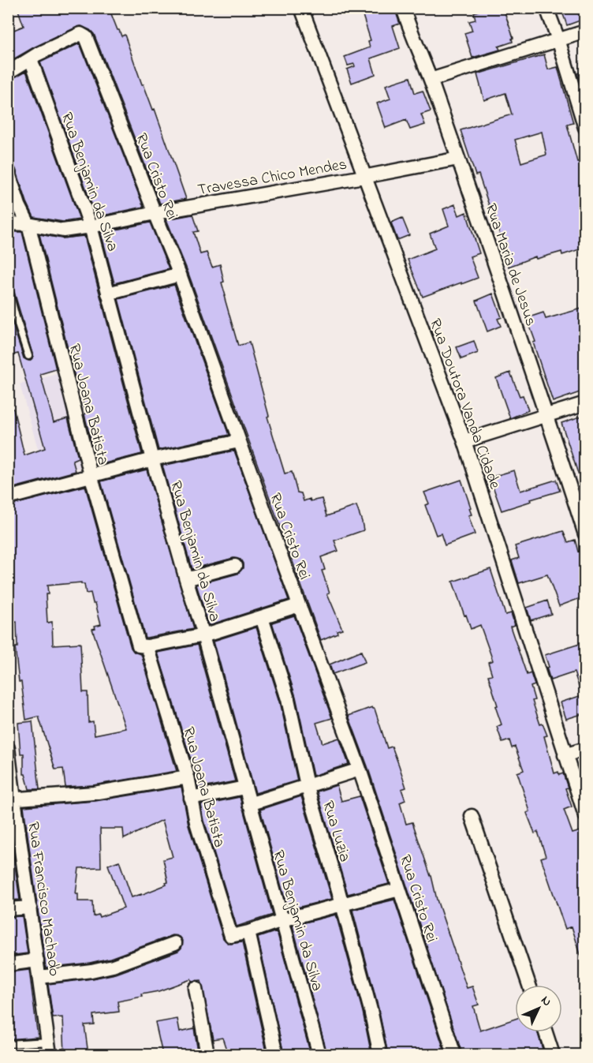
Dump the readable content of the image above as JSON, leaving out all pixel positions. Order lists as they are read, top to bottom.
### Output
{
  "streets": {
    "street": [
      "Rua Cristo Rei",
      "Travessa Chico Mendes",
      "Rua Benjamin da Silva",
      "Rua Maria de Jesus",
      "Rua Doutora Vanda Cidade",
      "Rua Joana Batista",
      "Rua Luzia",
      "Rua Francisco Machado"
    ]
  },
  "crossings": [
    ["Rua Cristo Rei", "Travessa Chico Mendes"],
    ["Rua Cristo Rei", "Rua Benjamin da Silva"],
    ["Travessa Chico Mendes", "Rua Benjamin da Silva"],
    ["Travessa Chico Mendes", "Rua Maria de Jesus"],
    ["Travessa Chico Mendes", "Rua Doutora Vanda Cidade"],
    ["Travessa Chico Mendes", "Rua Joana Batista"]
  ],
  "north": "top right"
}
